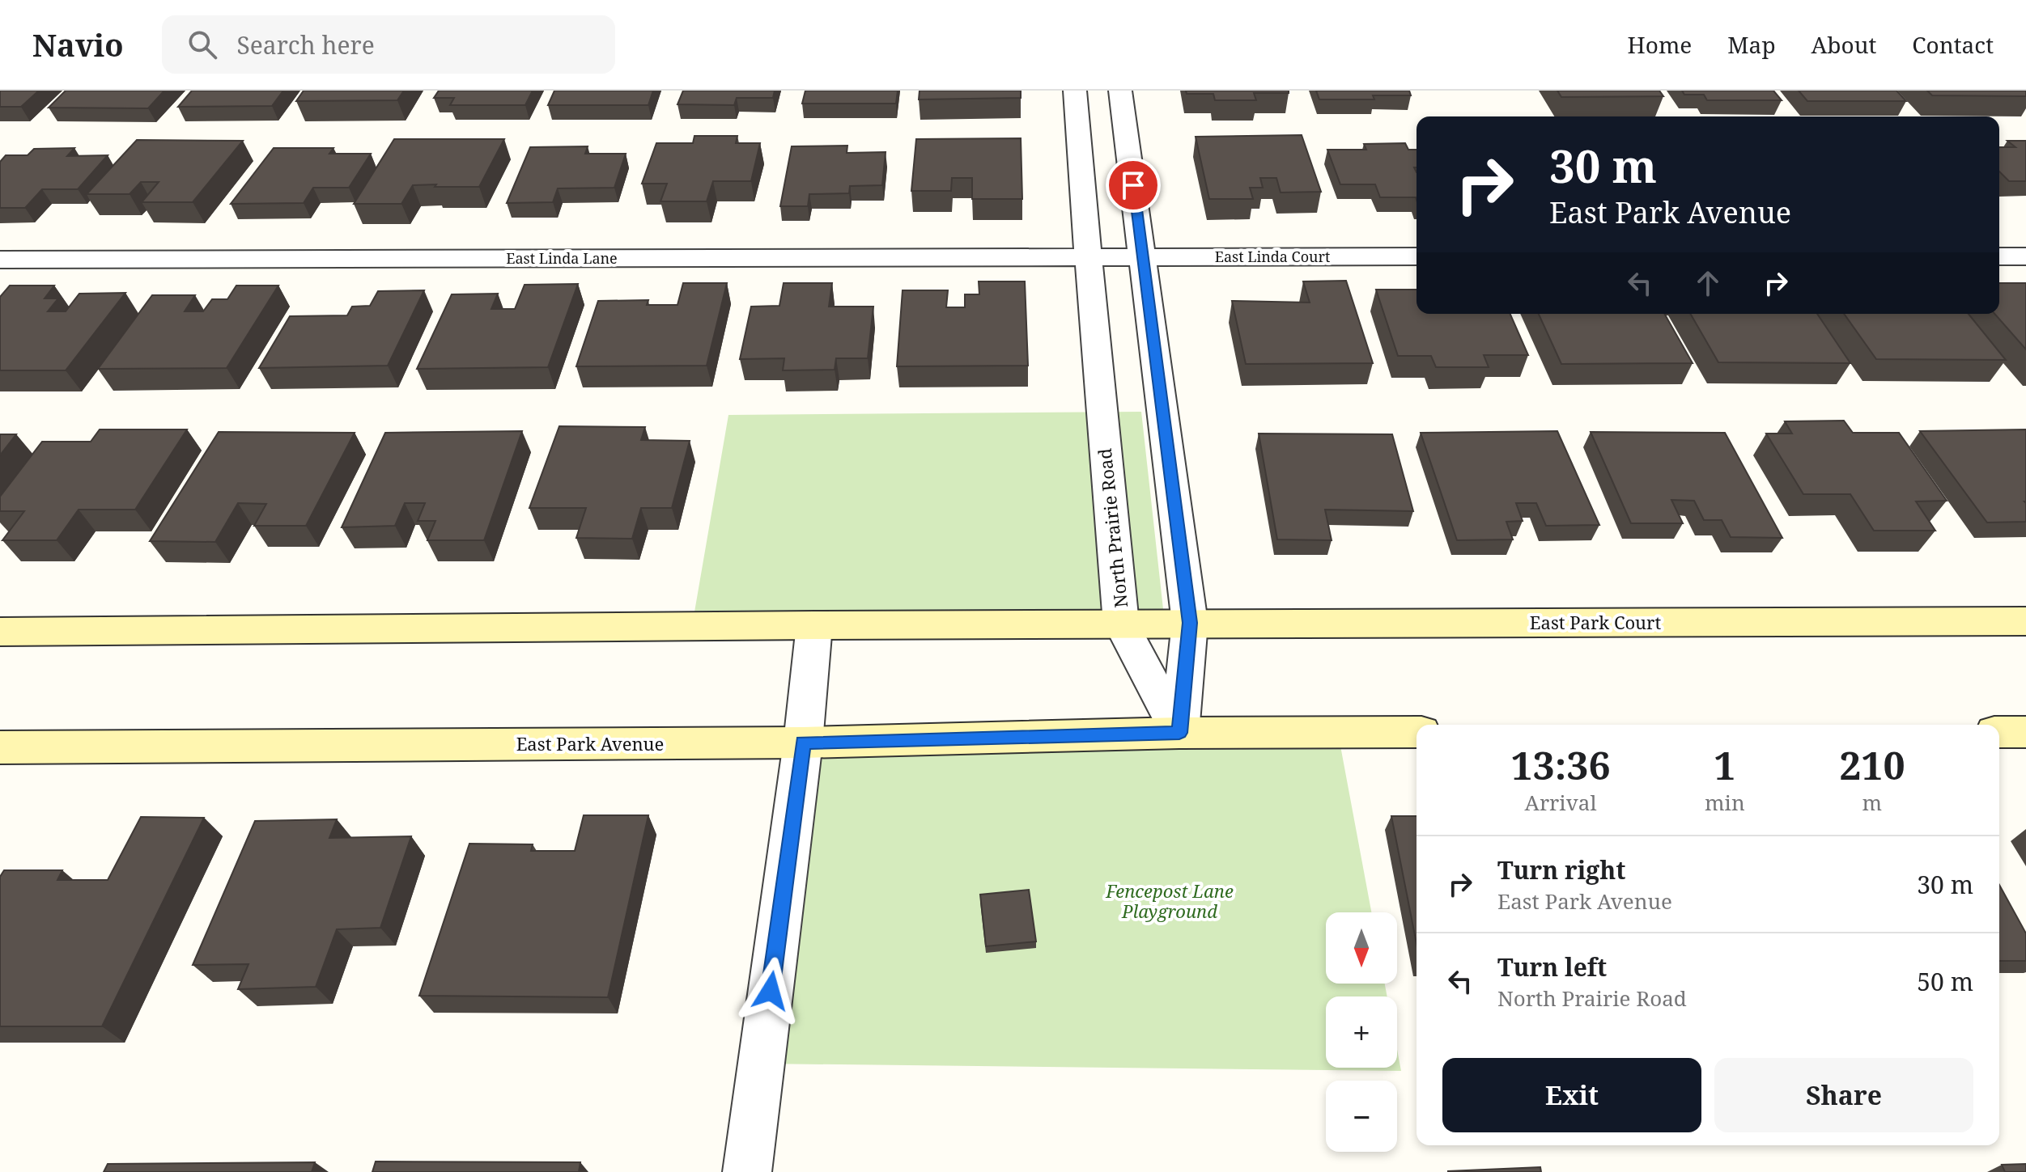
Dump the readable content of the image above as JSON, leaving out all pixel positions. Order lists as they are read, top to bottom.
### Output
{
  "streets": {
    "street": [
      "East Linda Court",
      "East Linda Lane",
      "North Prairie Road",
      "East Park Court",
      "East Park Avenue"
    ]
  },
  "crossings": [
    ["East Linda Court", "East Linda Lane"],
    ["East Linda Lane", "North Prairie Road"],
    ["North Prairie Road", "East Park Avenue"]
  ],
  "parks": ["Fencepost Lane Playground"],
  "north": "bottom",
  "page": {
    "header": "Navio",
    "search": "Search here",
    "nav": [
      "Home",
      "Map",
      "About",
      "Contact"
    ],
    "turn": ["30 m", "East Park Avenue"],
    "eta": [
      "13:36",
      "Arrival",
      "1",
      "min",
      "210",
      "m"
    ],
    "list": [
      {
        "name": "Turn right",
        "note": "East Park Avenue",
        "value": "30 m"
      },
      {
        "name": "Turn left",
        "note": "North Prairie Road",
        "value": "50 m"
      }
    ],
    "map_buttons": ["+", "−"],
    "buttons": ["Exit", "Share"]
  }
}
